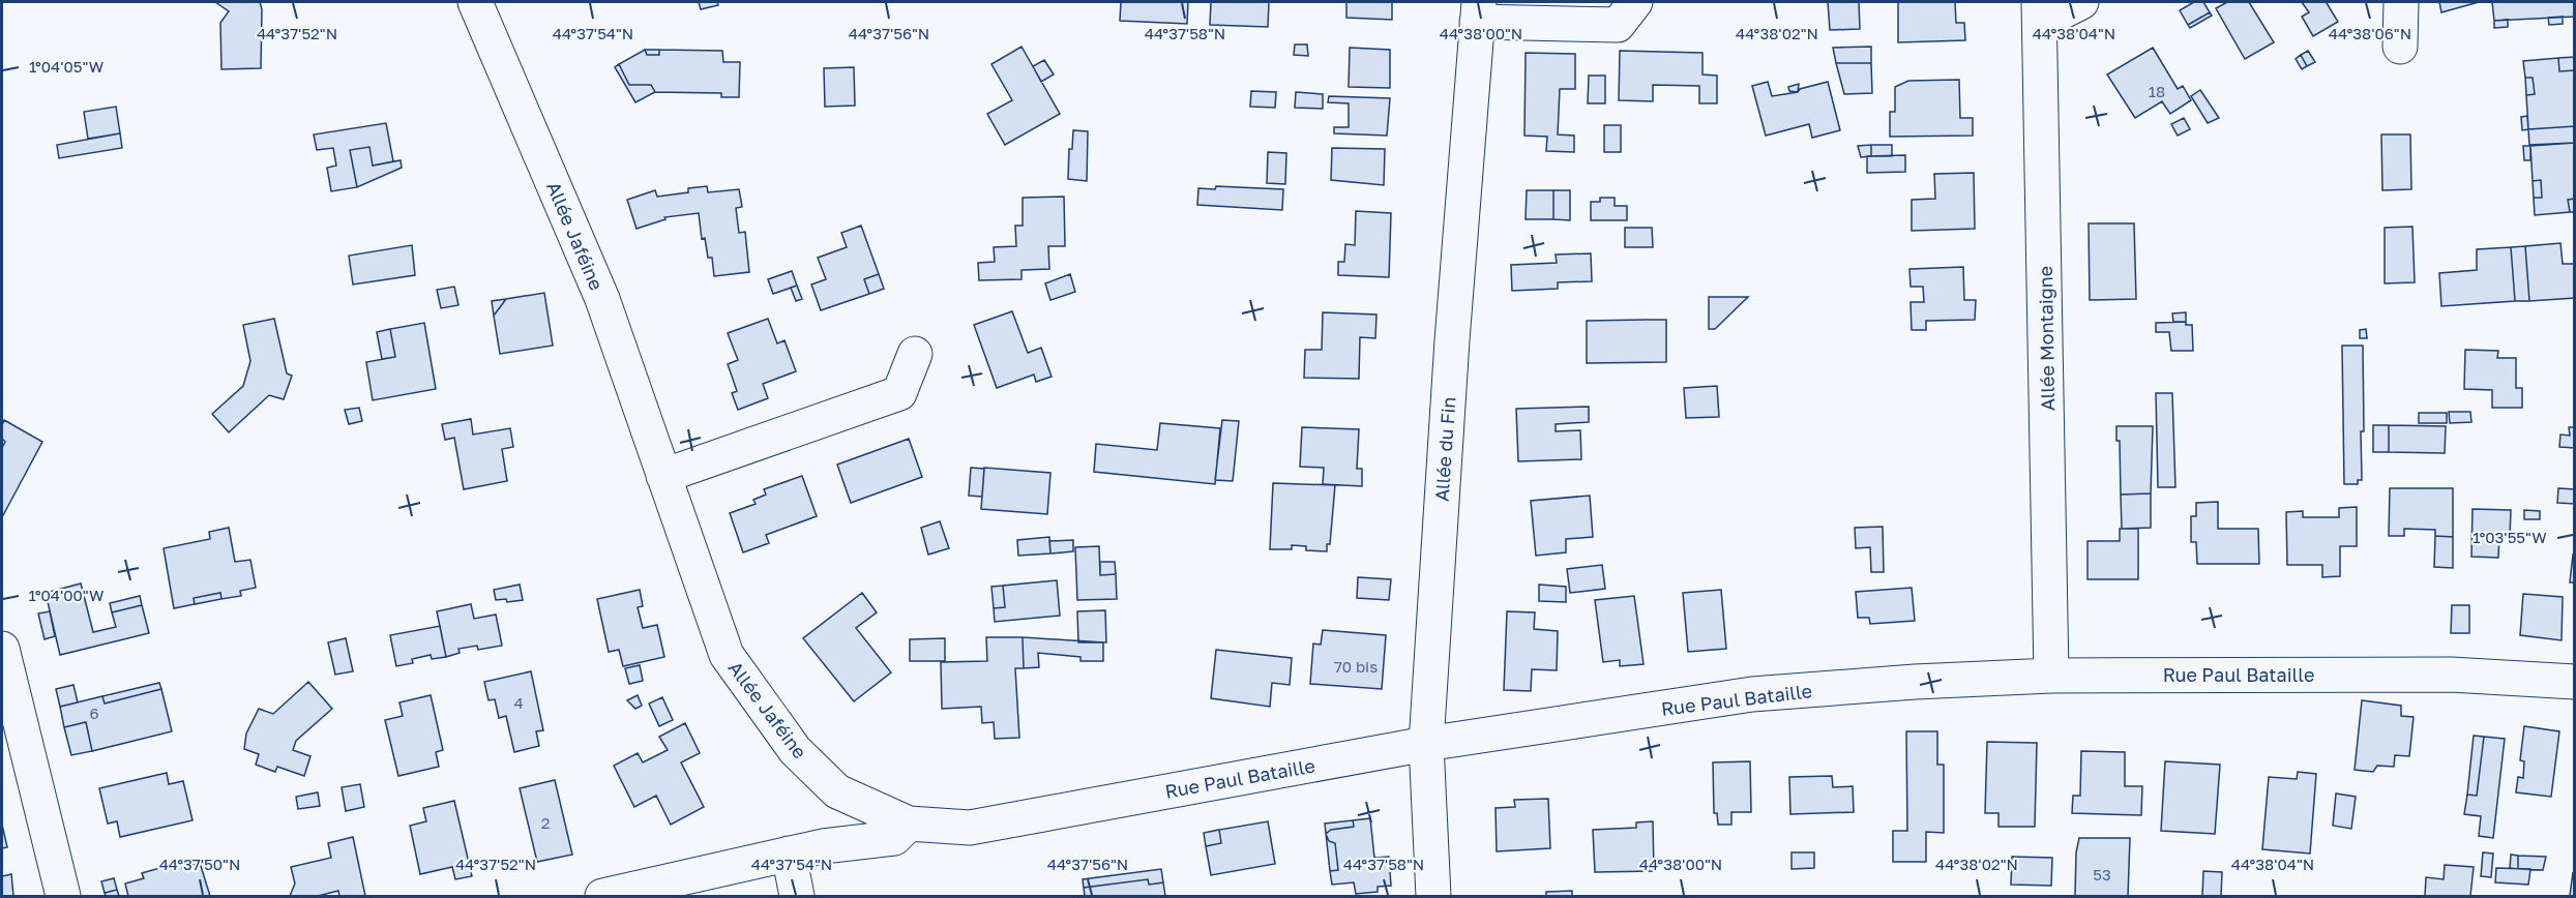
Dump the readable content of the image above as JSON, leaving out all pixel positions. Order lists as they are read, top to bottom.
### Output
{
  "streets": {
    "street": [
      "Allée Jaféine",
      "Allée Montaigne",
      "Allée du Fin",
      "Rue Paul Bataille"
    ]
  },
  "crossings": [
    ["Allée Jaféine", "Rue Paul Bataille"],
    ["Allée Montaigne", "Rue Paul Bataille"],
    ["Allée du Fin", "Rue Paul Bataille"]
  ],
  "house_numbers": [
    "18",
    "70 bis",
    "4",
    "6",
    "2",
    "53"
  ],
  "coordinates": [
    "44°37'52\"N",
    "44°37'54\"N",
    "44°37'56\"N",
    "44°37'58\"N",
    "44°38'00\"N",
    "44°38'02\"N",
    "44°38'04\"N",
    "44°38'06\"N",
    "1°04'05\"W",
    "1°03'55\"W",
    "1°04'00\"W",
    "44°37'50\"N"
  ]
}
